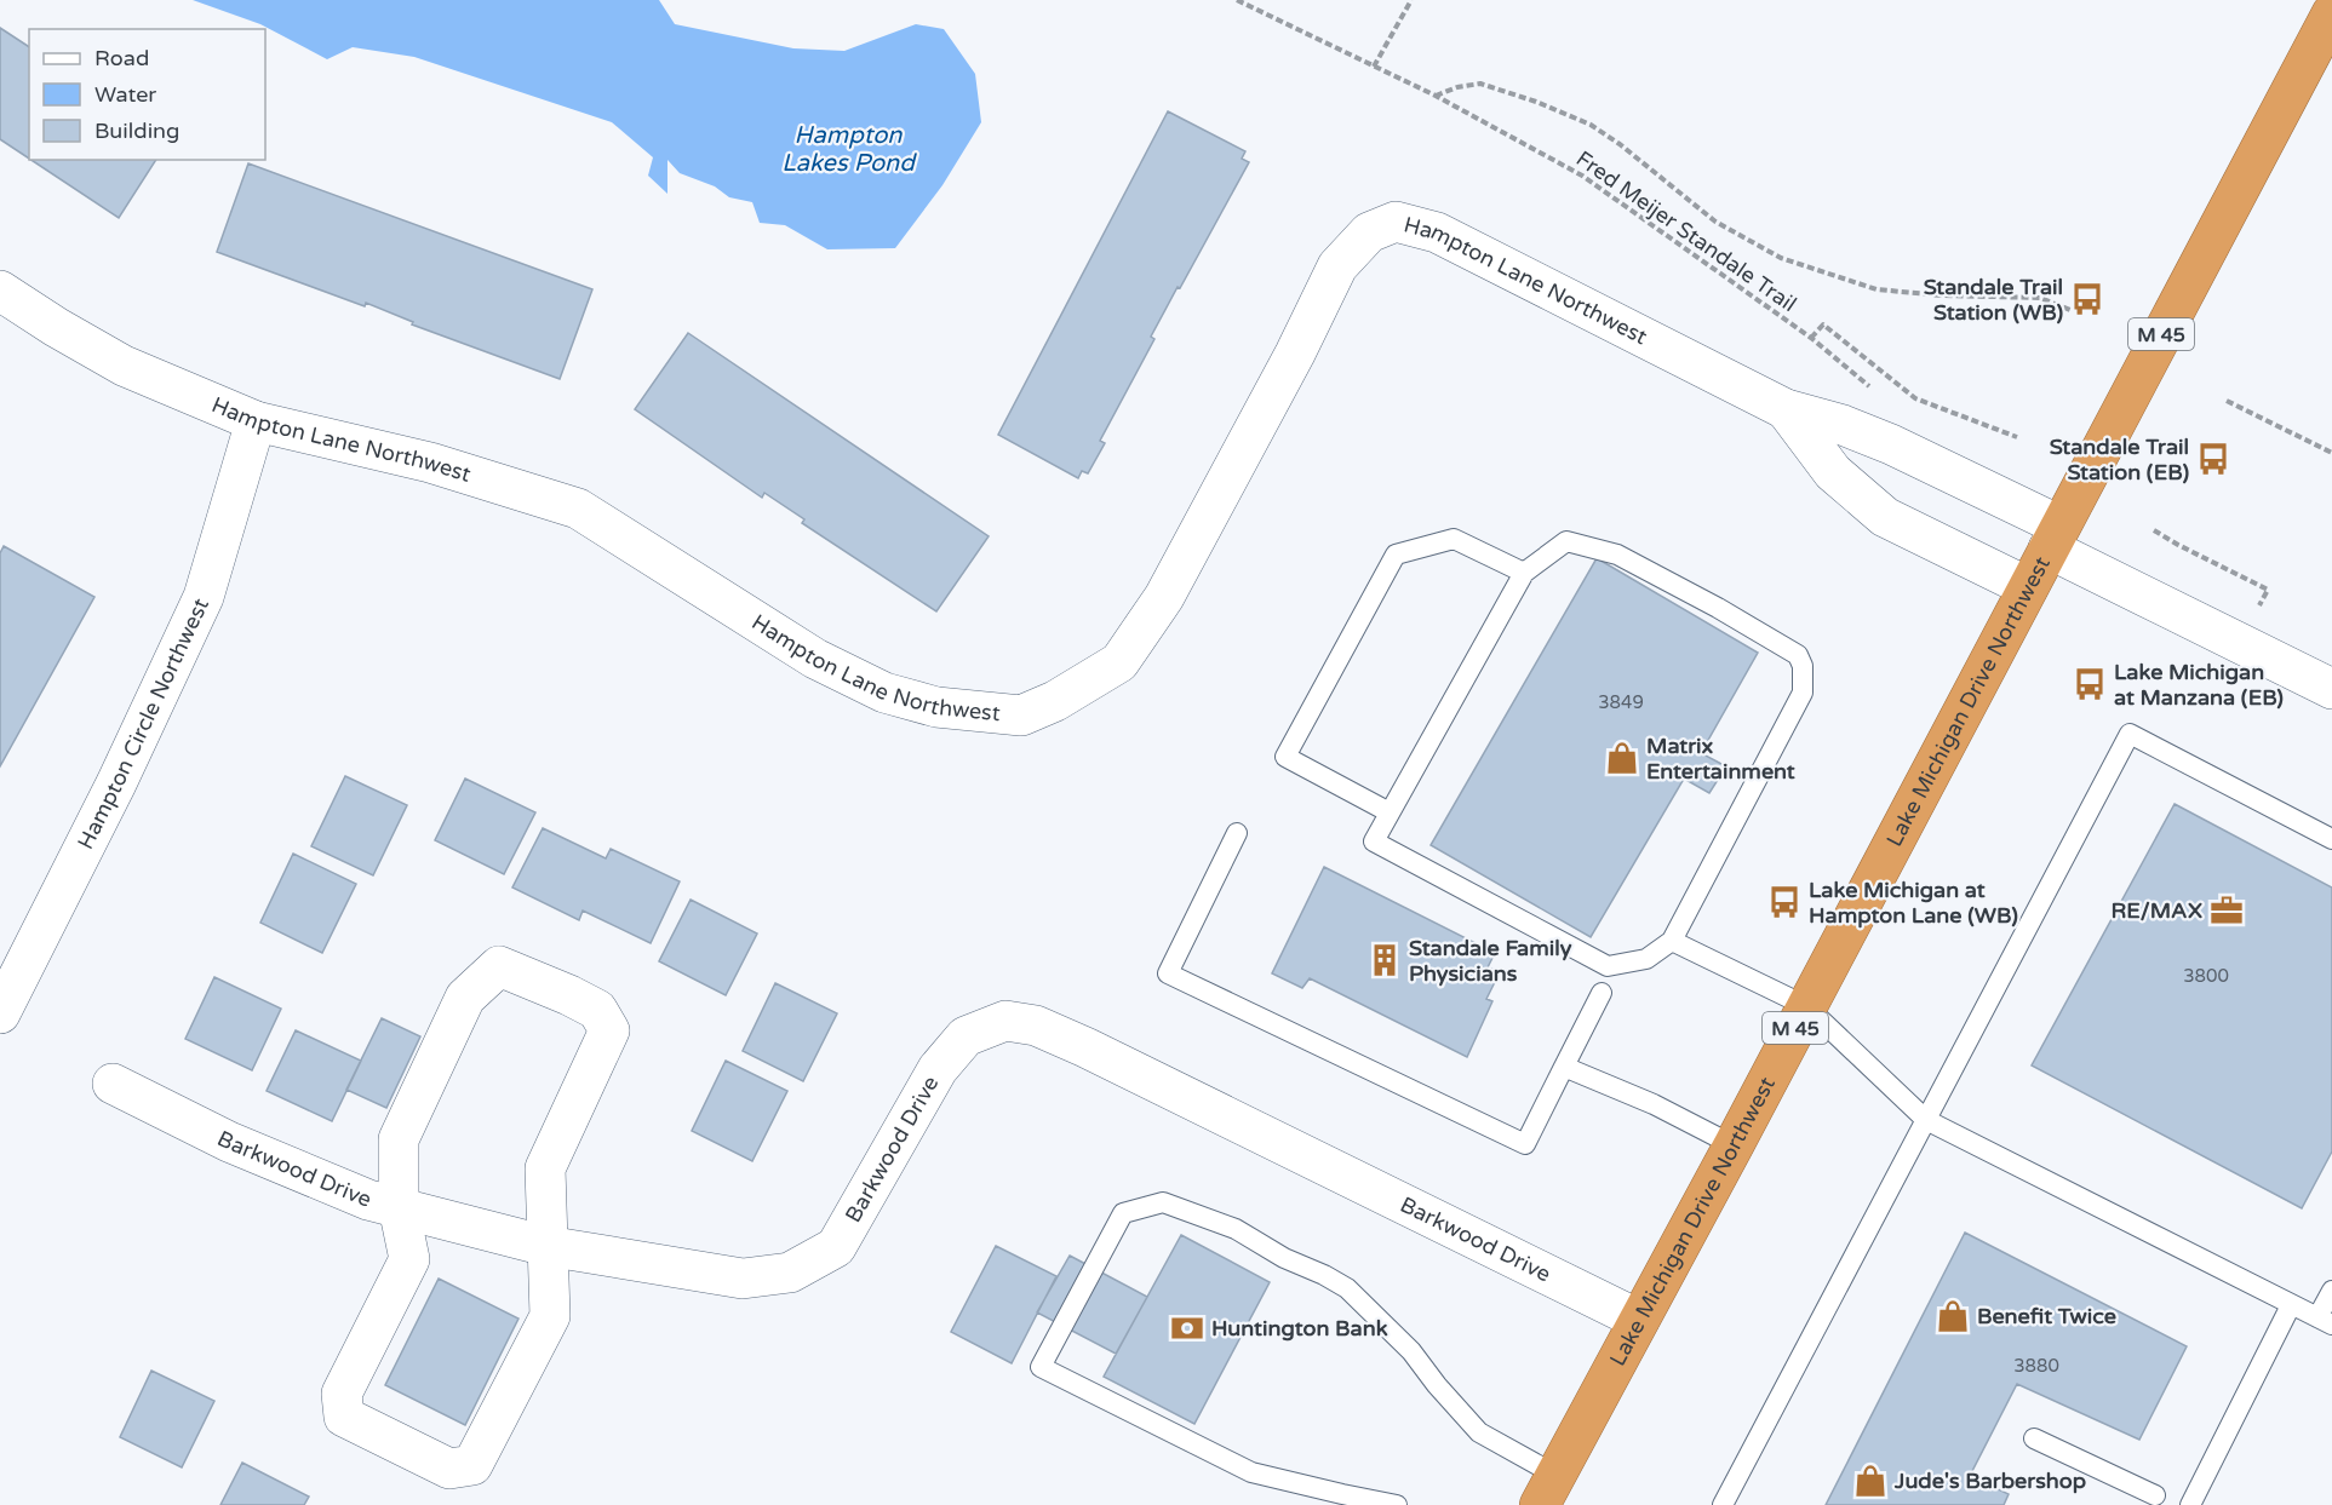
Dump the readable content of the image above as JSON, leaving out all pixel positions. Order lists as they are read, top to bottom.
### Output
{
  "streets": {
    "highway": ["M 45", "Lake Michigan Drive Northwest"],
    "street": ["Hampton Lane Northwest", "Hampton Circle Northwest", "Barkwood Drive"],
    "path": ["Fred Meijer Standale Trail"]
  },
  "crossings": [
    ["Hampton Lane Northwest", "Lake Michigan Drive Northwest"],
    ["Hampton Lane Northwest", "Hampton Circle Northwest"],
    ["Lake Michigan Drive Northwest", "Barkwood Drive"]
  ],
  "water": ["Hampton Lakes Pond"],
  "places": {
    "bus stop": [
      "Standale Trail Station (WB)",
      "Standale Trail Station (EB)",
      "Lake Michigan at Manzana (EB)",
      "Lake Michigan at Hampton Lane (WB)"
    ],
    "shop": ["Matrix Entertainment", "Benefit Twice", "Jude's Barbershop"],
    "office": ["RE/MAX"],
    "building": ["Standale Family Physicians"],
    "bank": ["Huntington Bank"]
  },
  "house_numbers": ["3849", "3800", "3880"],
  "legend": ["Road", "Water", "Building"]
}
